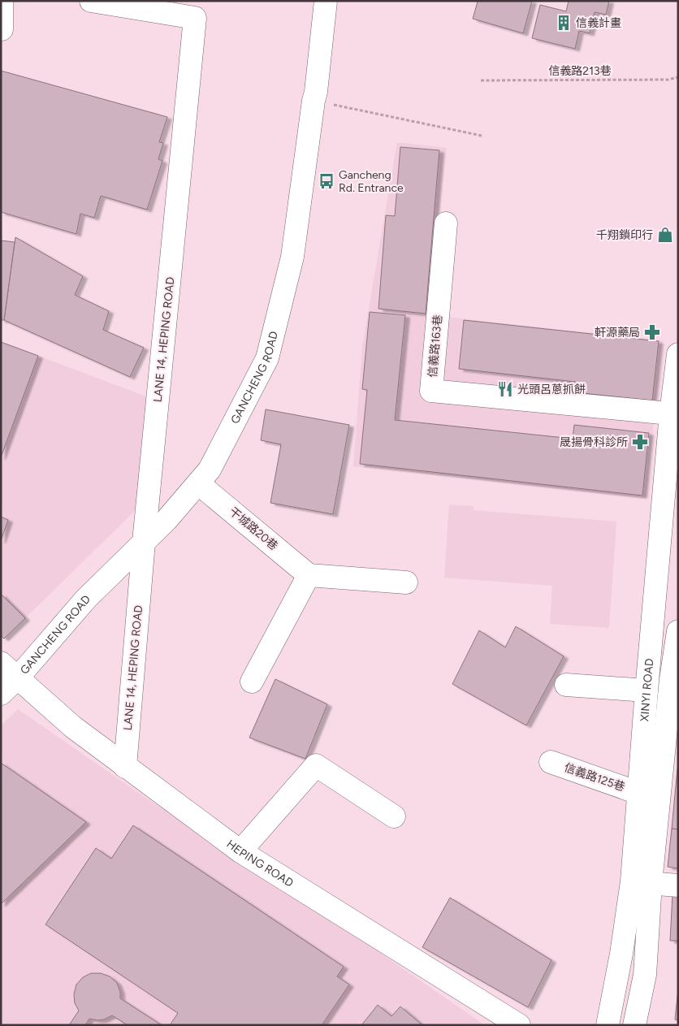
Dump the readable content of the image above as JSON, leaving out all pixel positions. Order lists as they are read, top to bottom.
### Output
{
  "streets": {
    "street": [
      "LANE 14, HEPING ROAD",
      "信義路163巷",
      "GANCHENG ROAD",
      "干城路20巷",
      "XINYI ROAD",
      "信義路125巷",
      "HEPING ROAD"
    ],
    "path": ["信義路213巷"]
  },
  "crossings": [
    ["LANE 14, HEPING ROAD", "GANCHENG ROAD"],
    ["LANE 14, HEPING ROAD", "HEPING ROAD"],
    ["信義路163巷", "XINYI ROAD"],
    ["GANCHENG ROAD", "干城路20巷"],
    ["GANCHENG ROAD", "HEPING ROAD"],
    ["XINYI ROAD", "信義路125巷"]
  ],
  "places": {
    "building": ["信義計畫"],
    "bus stop": ["Gancheng Rd. Entrance"],
    "shop": ["千翔鎖印行"],
    "pharmacy": ["軒源藥局", "晟揚骨科診所"],
    "restaurant": ["光頭呂蔥抓餅"]
  }
}
